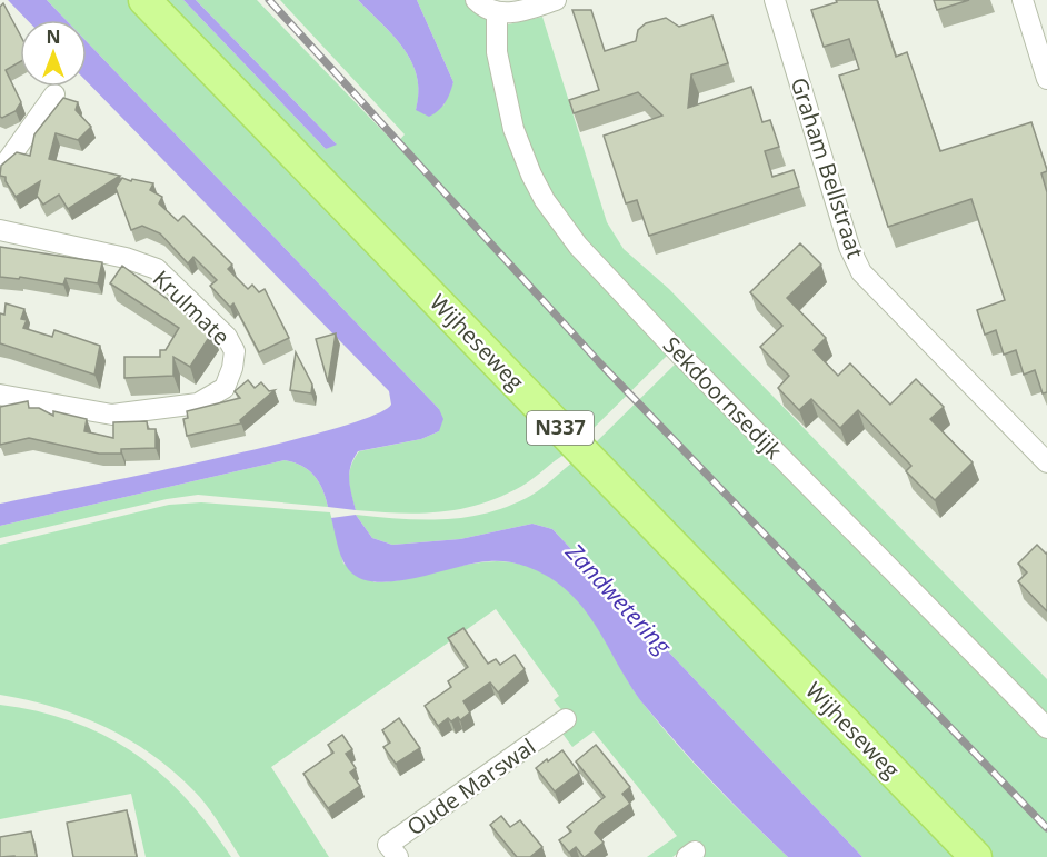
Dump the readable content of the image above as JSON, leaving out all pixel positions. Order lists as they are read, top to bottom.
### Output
{
  "streets": {
    "main road": ["Wijheseweg", "N337"],
    "street": [
      "Graham Bellstraat",
      "Krulmate",
      "Sekdoornsedijk",
      "Oude Marswal"
    ]
  },
  "water": ["Zandwetering"],
  "north": "top"
}
